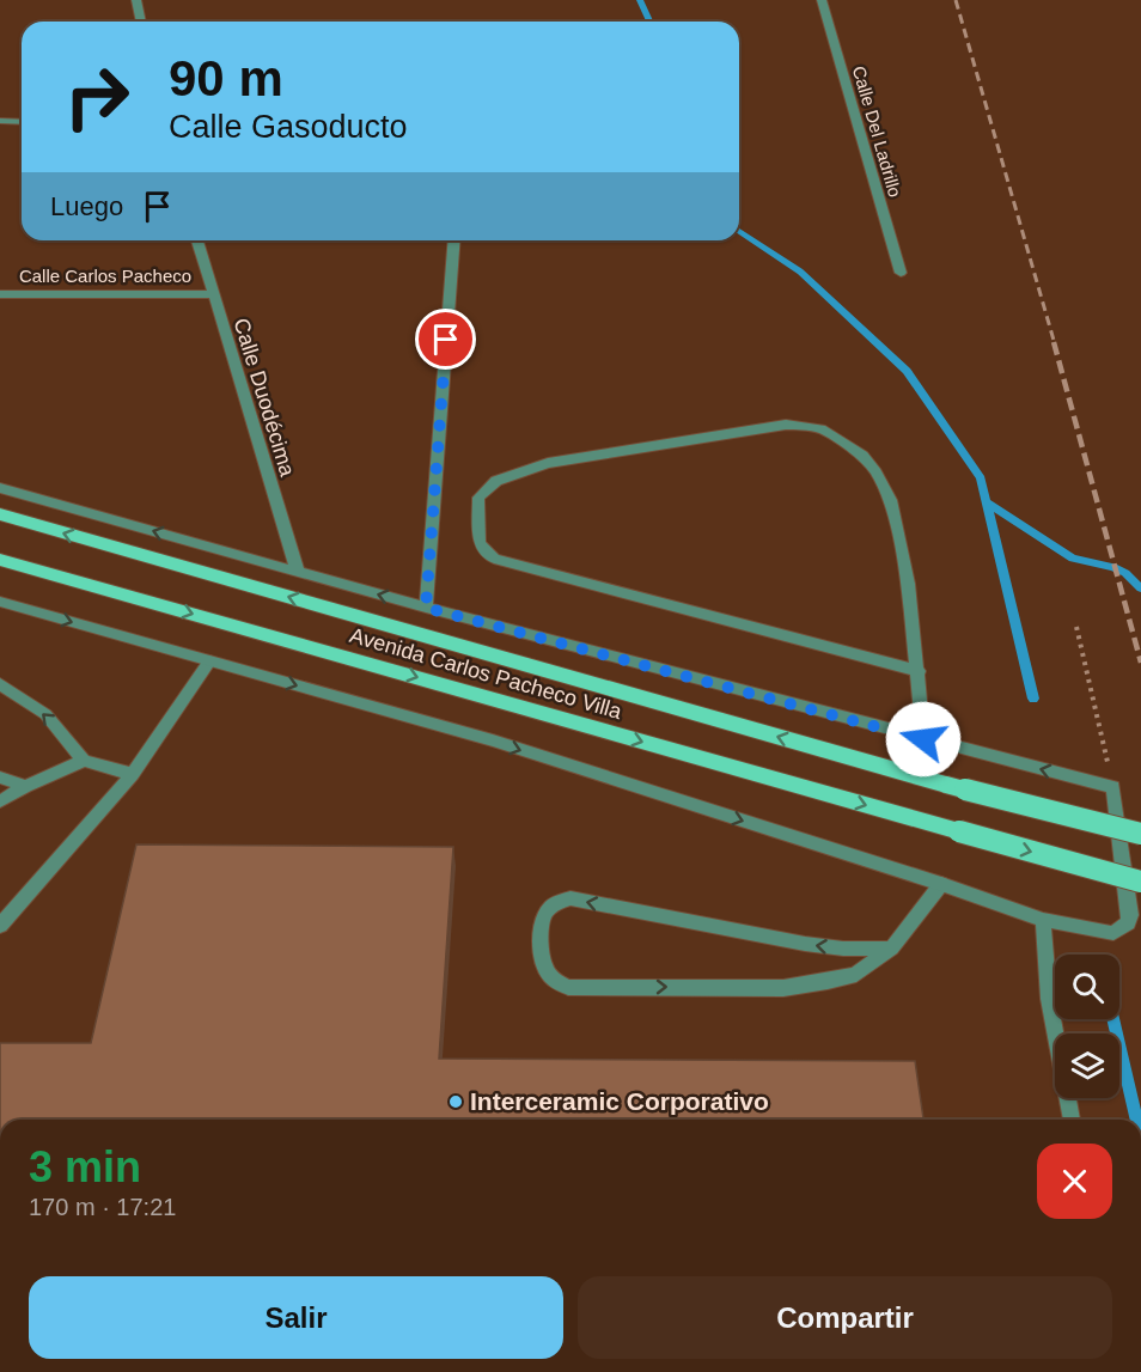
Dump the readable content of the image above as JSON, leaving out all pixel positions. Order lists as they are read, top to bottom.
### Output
{
  "streets": {
    "main road": ["Avenida Carlos Pacheco Villa"],
    "street": ["Calle Del Ladrillo", "Calle Carlos Pacheco", "Calle Duodécima"]
  },
  "crossings": [
    ["Calle Carlos Pacheco", "Calle Duodécima"]
  ],
  "places": ["Interceramic Corporativo"],
  "page": {
    "turn": ["90 m", "Calle Gasoducto"],
    "then": "Luego",
    "heading": ["3 min", "170 m · 17:21"],
    "buttons": ["Salir", "Compartir"]
  }
}
